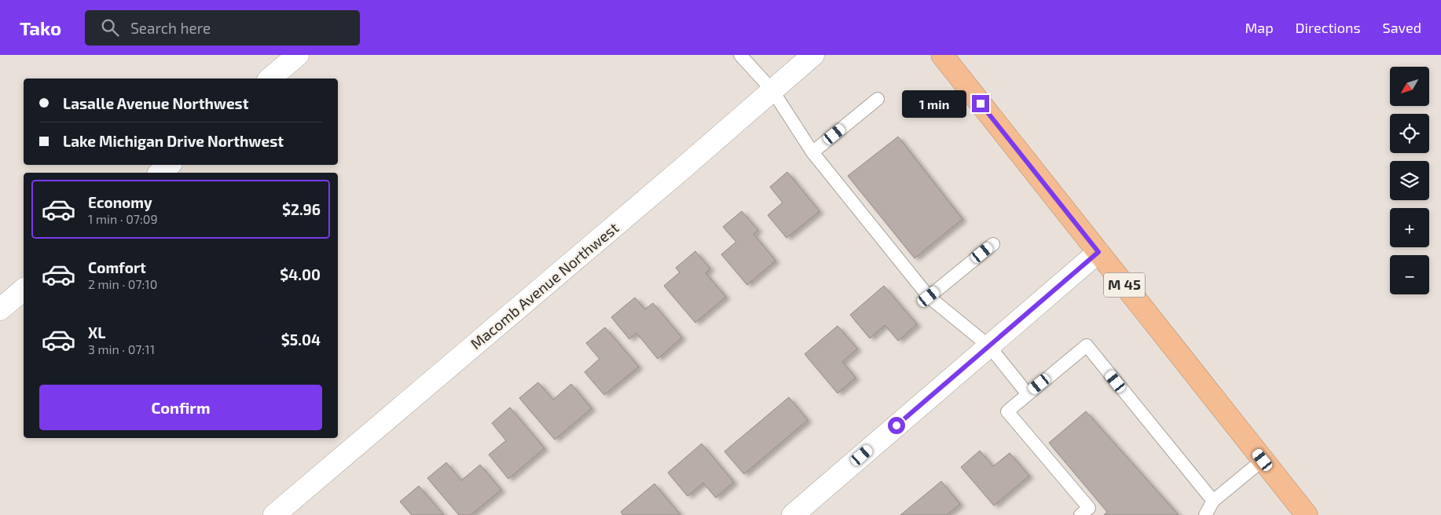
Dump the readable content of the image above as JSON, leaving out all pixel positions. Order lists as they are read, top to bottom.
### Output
{
  "streets": {
    "highway": ["M 45"],
    "street": ["Macomb Avenue Northwest"]
  },
  "north": "bottom left",
  "page": {
    "header": "Tako",
    "search": "Search here",
    "nav": ["Map", "Directions", "Saved"],
    "map_buttons": ["+", "−"],
    "banner": ["Lasalle Avenue Northwest", "Lake Michigan Drive Northwest"],
    "bubble": "1 min",
    "list": [
      {
        "name": "Economy",
        "note": "1 min · 07:09",
        "value": "$2.96"
      },
      {
        "name": "Comfort",
        "note": "2 min · 07:10",
        "value": "$4.00"
      },
      {
        "name": "XL",
        "note": "3 min · 07:11",
        "value": "$5.04"
      }
    ],
    "buttons": "Confirm"
  }
}
